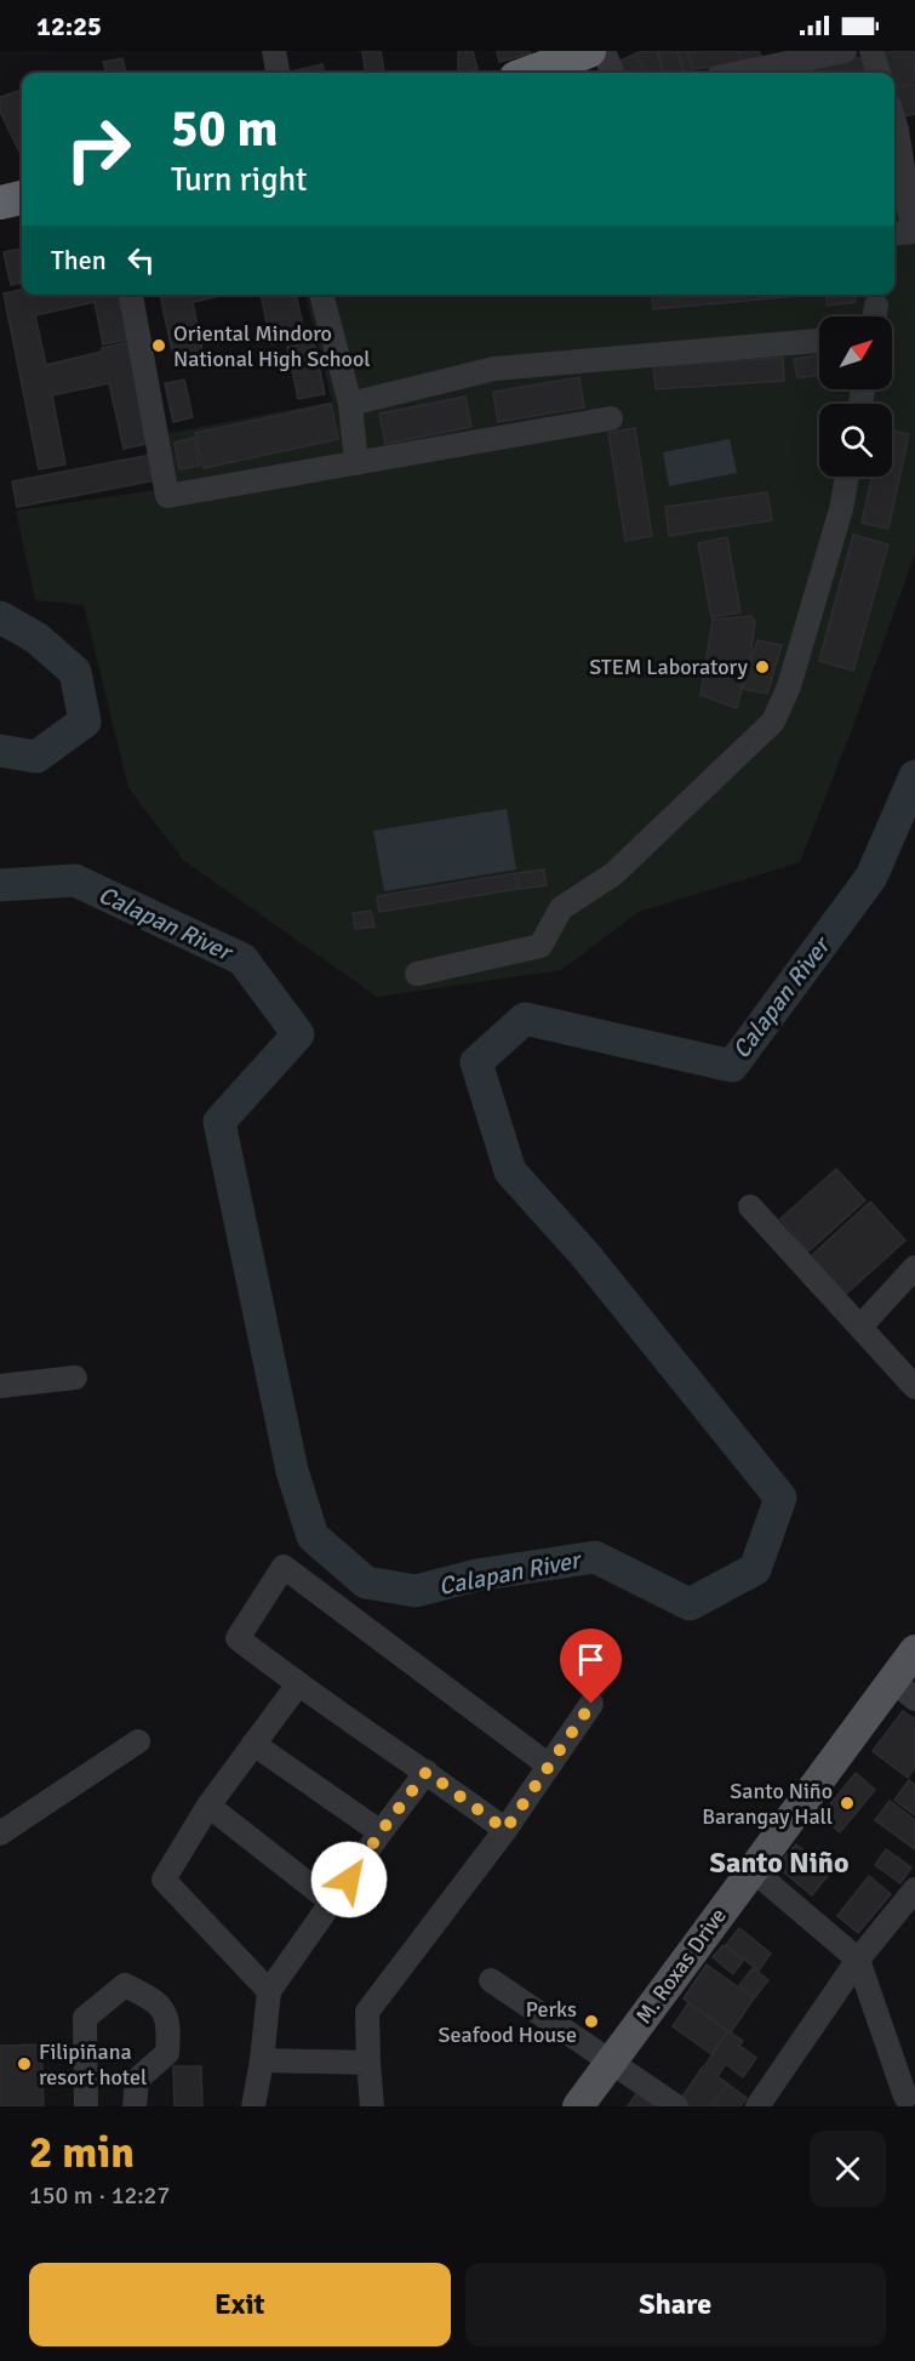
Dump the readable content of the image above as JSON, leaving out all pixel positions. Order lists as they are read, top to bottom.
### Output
{
  "streets": {
    "main road": ["M. Roxas Drive"]
  },
  "districts": ["Santo Niño"],
  "water": ["Calapan River"],
  "places": [
    "Oriental Mindoro National High School",
    "STEM Laboratory",
    "Santo Niño Barangay Hall",
    "Perks Seafood House",
    "Filipiñana resort hotel"
  ],
  "north": "top right",
  "page": {
    "status": "12:25",
    "turn": ["50 m", "Turn right"],
    "then": "Then",
    "heading": ["2 min", "150 m · 12:27"],
    "buttons": ["Exit", "Share"]
  }
}
